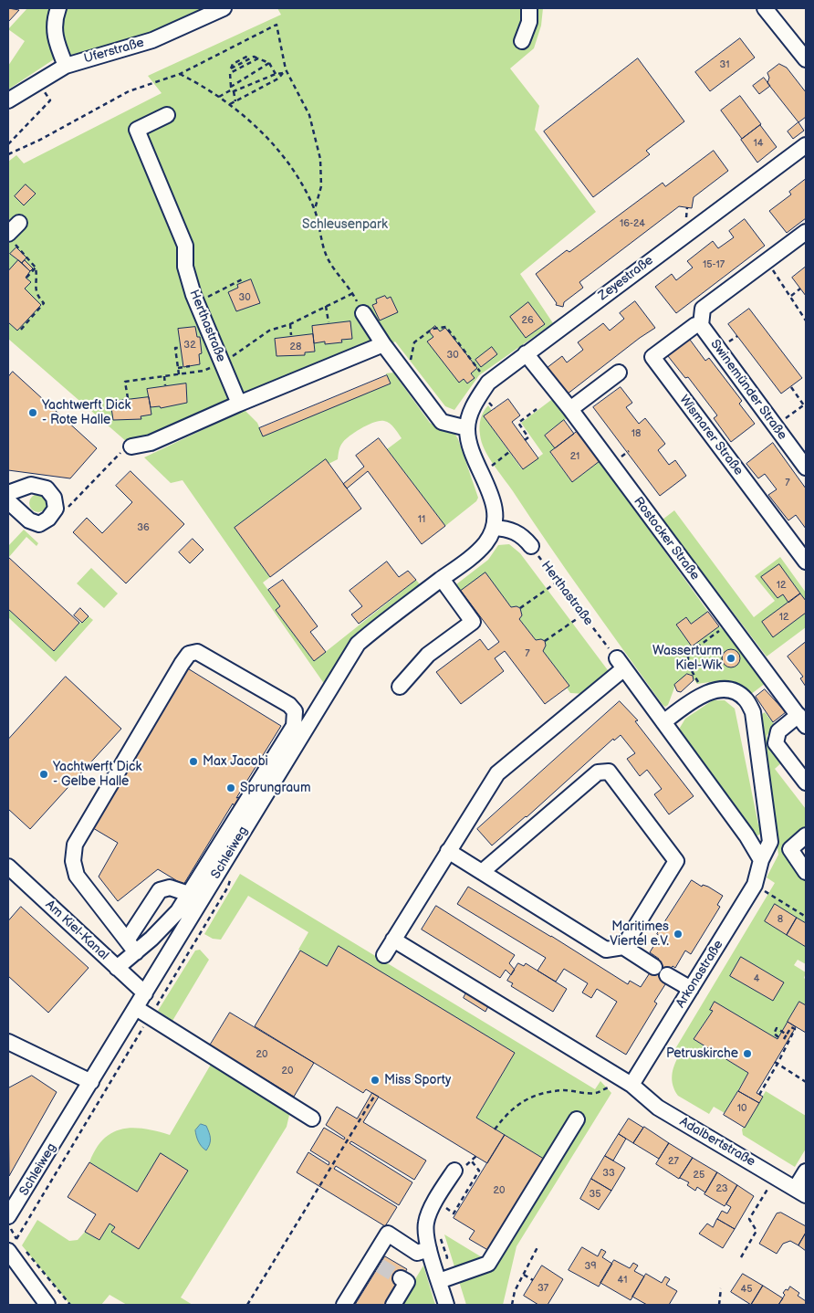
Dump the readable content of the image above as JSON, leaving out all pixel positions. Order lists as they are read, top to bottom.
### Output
{
  "streets": {
    "street": [
      "Uferstraße",
      "Zeyestraße",
      "Herthastraße",
      "Swinemünder Straße",
      "Wismarer Straße",
      "Rostocker Straße",
      "Schleiweg",
      "Am Kiel-Kanal",
      "Arkonastraße",
      "Adalbertstraße"
    ]
  },
  "crossings": [
    ["Zeyestraße", "Rostocker Straße"],
    ["Swinemünder Straße", "Wismarer Straße"],
    ["Schleiweg", "Am Kiel-Kanal"],
    ["Arkonastraße", "Adalbertstraße"]
  ],
  "parks": ["Schleusenpark"],
  "places": [
    "Yachtwerft Dick - Rote Halle",
    "Wasserturm Kiel-Wik",
    "Max Jacobi",
    "Yachtwerft Dick - Gelbe Halle",
    "Sprungraum",
    "Maritimes Viertel e.V.",
    "Petruskirche",
    "Miss Sporty"
  ],
  "house_numbers": [
    "31",
    "14",
    "16-24",
    "15-17",
    "30",
    "26",
    "32",
    "28",
    "30",
    "18",
    "21",
    "7",
    "11",
    "36",
    "12",
    "12",
    "7",
    "8",
    "4",
    "20",
    "20",
    "10",
    "27",
    "33",
    "25",
    "23",
    "20",
    "35",
    "39",
    "41",
    "37",
    "45"
  ]
}
